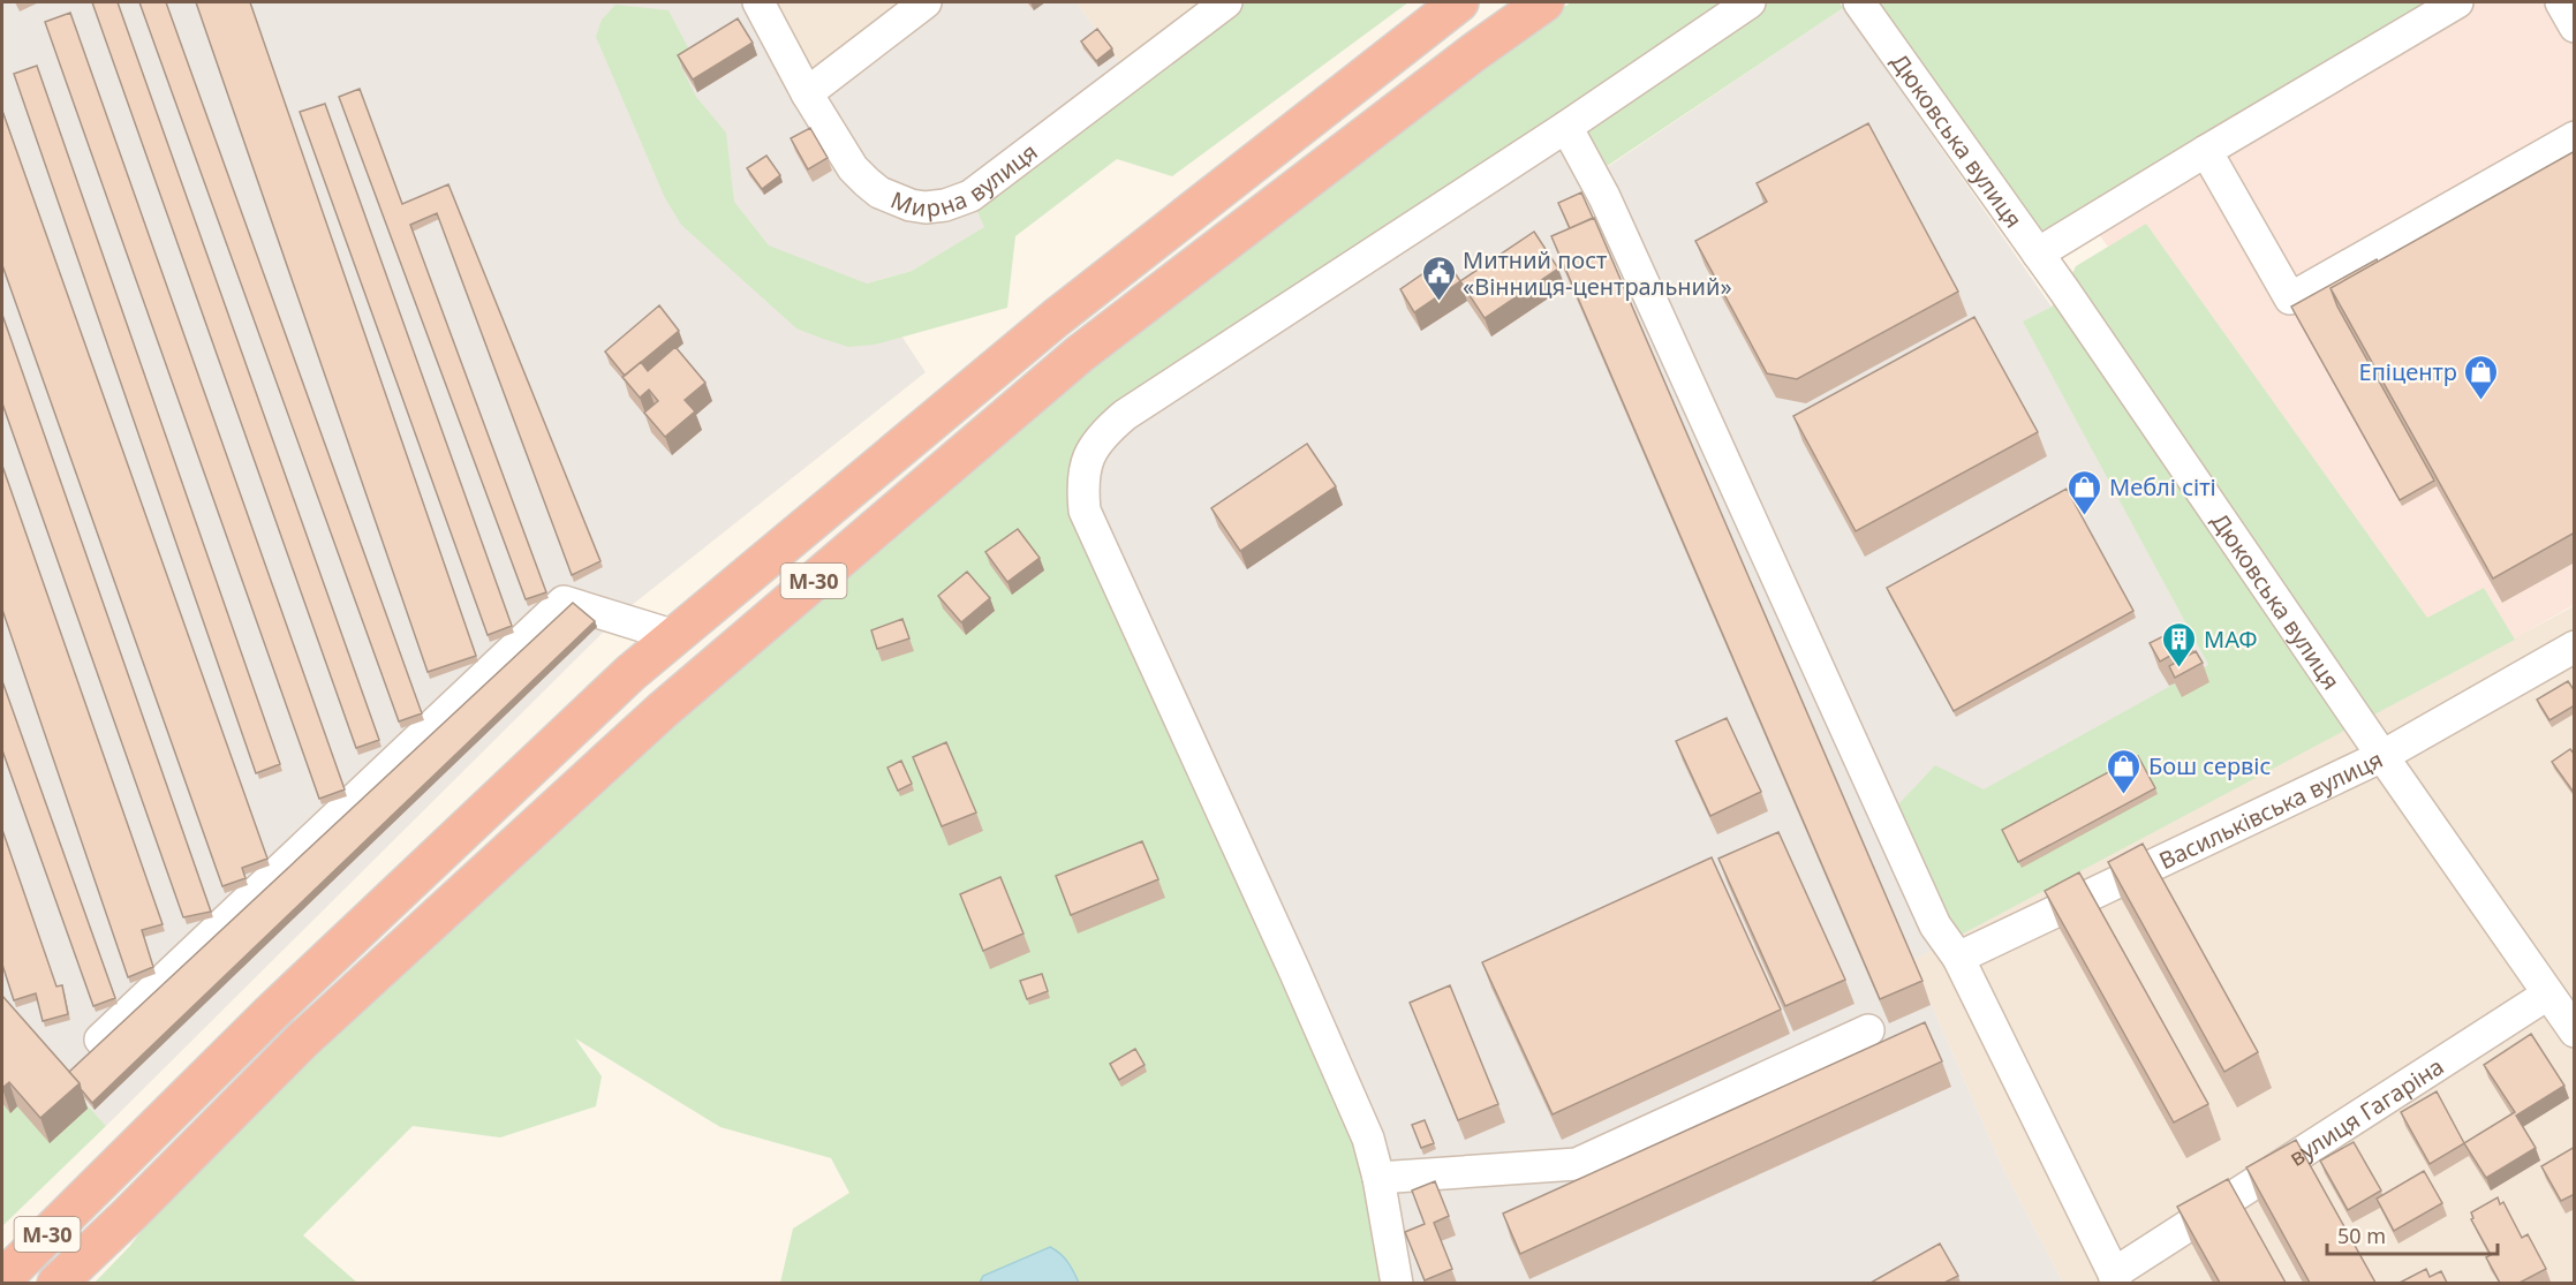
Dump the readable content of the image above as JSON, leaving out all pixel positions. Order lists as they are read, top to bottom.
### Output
{
  "streets": {
    "highway": ["М-30"],
    "street": [
      "Дюковська вулиця",
      "Мирна вулиця",
      "Васильківська вулиця",
      "вулиця Гагаріна"
    ]
  },
  "crossings": [
    ["Дюковська вулиця", "Васильківська вулиця"],
    ["Дюковська вулиця", "вулиця Гагаріна"]
  ],
  "places": {
    "public building": ["Митний пост «Вінниця-центральний»"],
    "shop": ["Епіцентр", "Меблі сіті", "Бош сервіс"],
    "building": ["МАФ"]
  },
  "scale_bar": "50 m"
}
